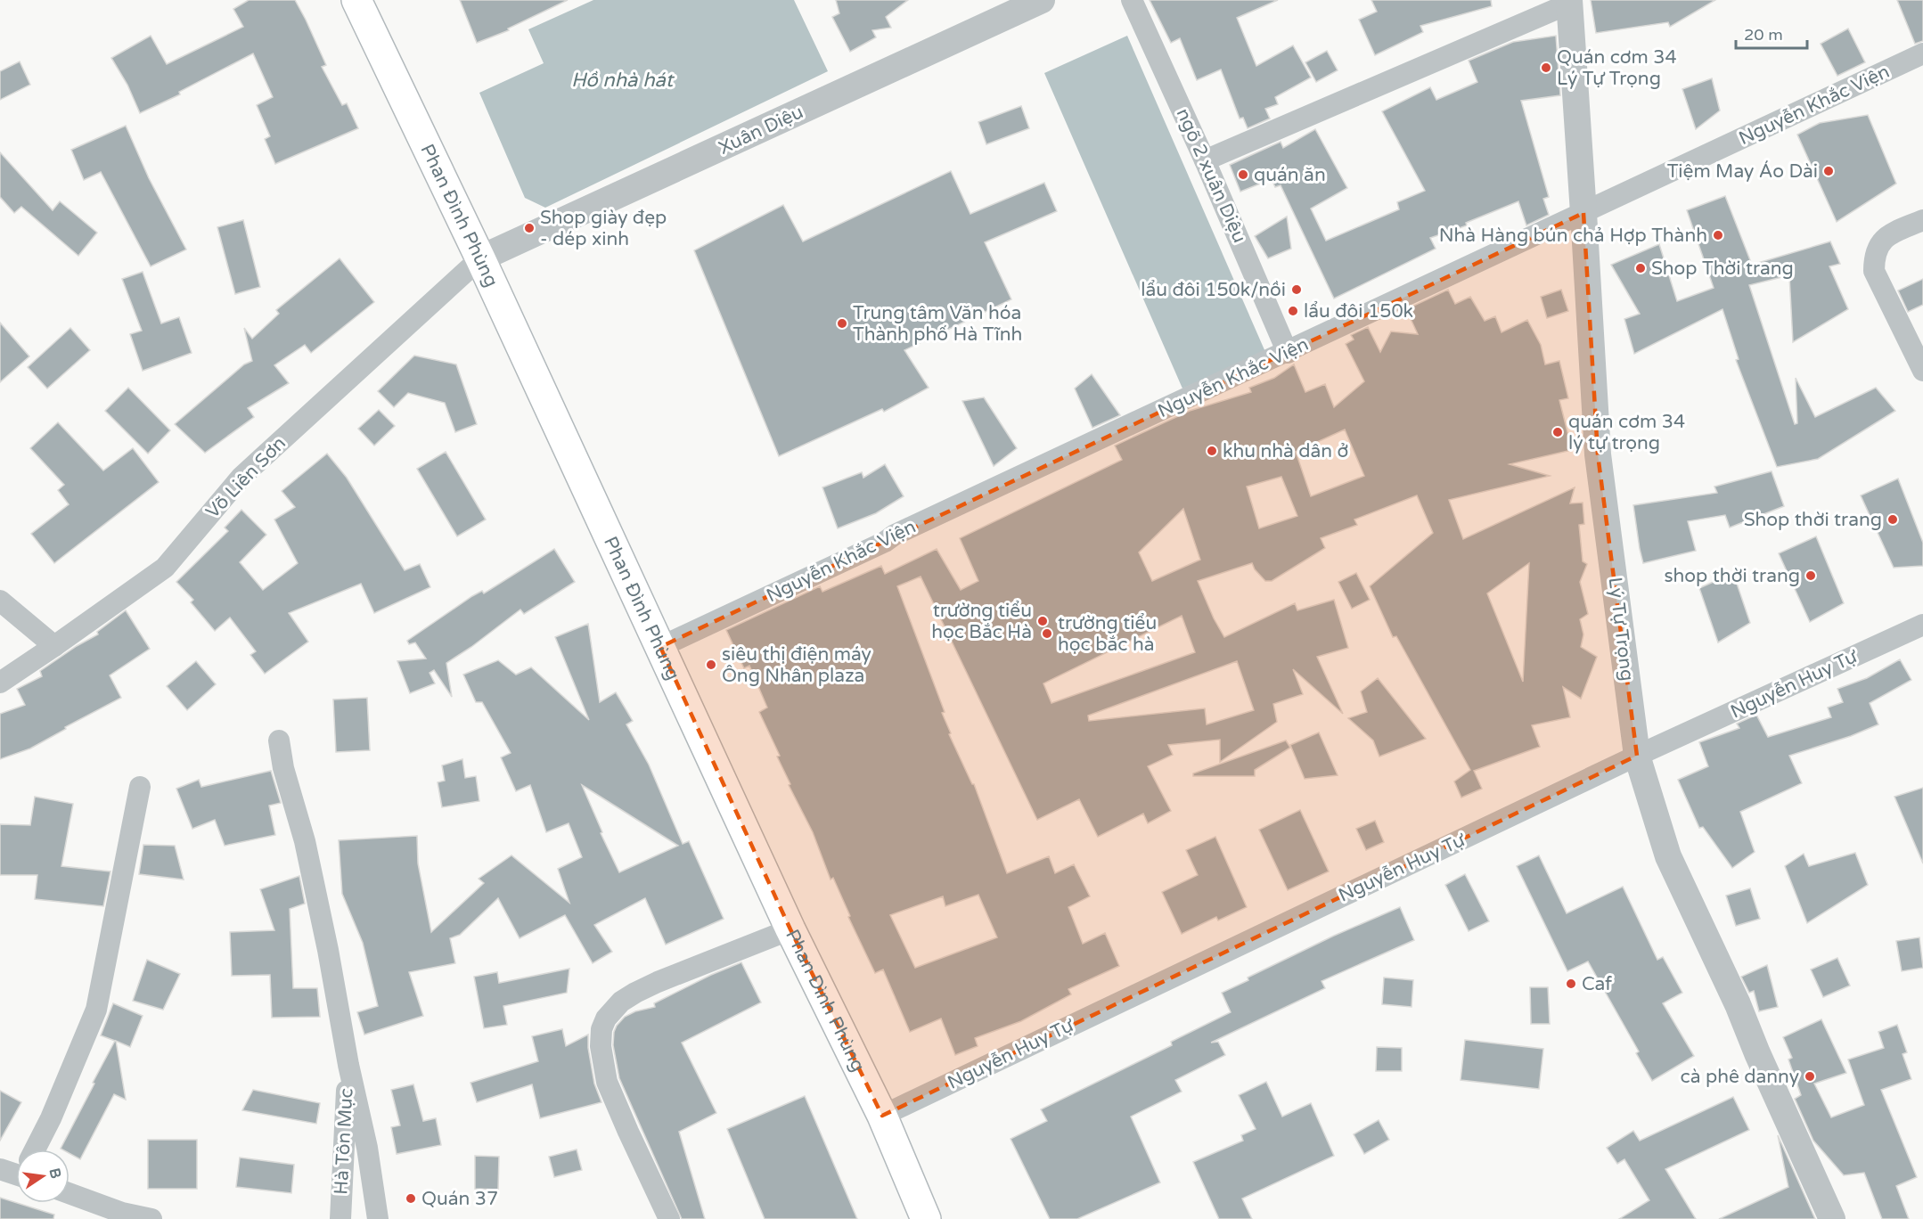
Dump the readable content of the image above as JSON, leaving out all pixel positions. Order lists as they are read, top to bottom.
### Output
{
  "streets": {
    "main road": ["Phan Đình Phùng"],
    "street": [
      "Nguyễn Khắc Viện",
      "Xuân Diệu",
      "ngõ 2 xuân Diệu",
      "Võ Liên Sơn",
      "Lý Tự Trọng",
      "Nguyễn Huy Tự",
      "Hà Tôn Mục"
    ]
  },
  "crossings": [
    ["Nguyễn Khắc Viện", "ngõ 2 xuân Diệu"],
    ["Nguyễn Khắc Viện", "Phan Đình Phùng"],
    ["Nguyễn Khắc Viện", "Lý Tự Trọng"],
    ["Xuân Diệu", "Phan Đình Phùng"],
    ["Xuân Diệu", "Võ Liên Sơn"],
    ["Phan Đình Phùng", "Võ Liên Sơn"],
    ["Phan Đình Phùng", "Nguyễn Huy Tự"],
    ["Lý Tự Trọng", "Nguyễn Huy Tự"]
  ],
  "water": ["Hồ nhà hát"],
  "places": [
    "Quán cơm 34 Lý Tự Trọng",
    "Tiệm May Áo Dài",
    "quán ăn",
    "Shop giày đẹp - dép xinh",
    "Nhà Hàng bún chả Hợp Thành",
    "Shop Thời trang",
    "lẩu đôi 150k/nồi",
    "lẩu đôi 150k",
    "Trung tâm Văn hóa Thành phố Hà Tĩnh",
    "quán cơm 34 lý tự trọng",
    "khu nhà dân ở",
    "Shop thời trang",
    "shop thời trang",
    "trường tiểu học Bắc Hà",
    "trường tiểu học bắc hà",
    "siêu thị điện máy Ông Nhân plaza",
    "Caf",
    "cà phê danny",
    "Quán 37"
  ],
  "scale_bar": "20 m",
  "north": "right"
}
